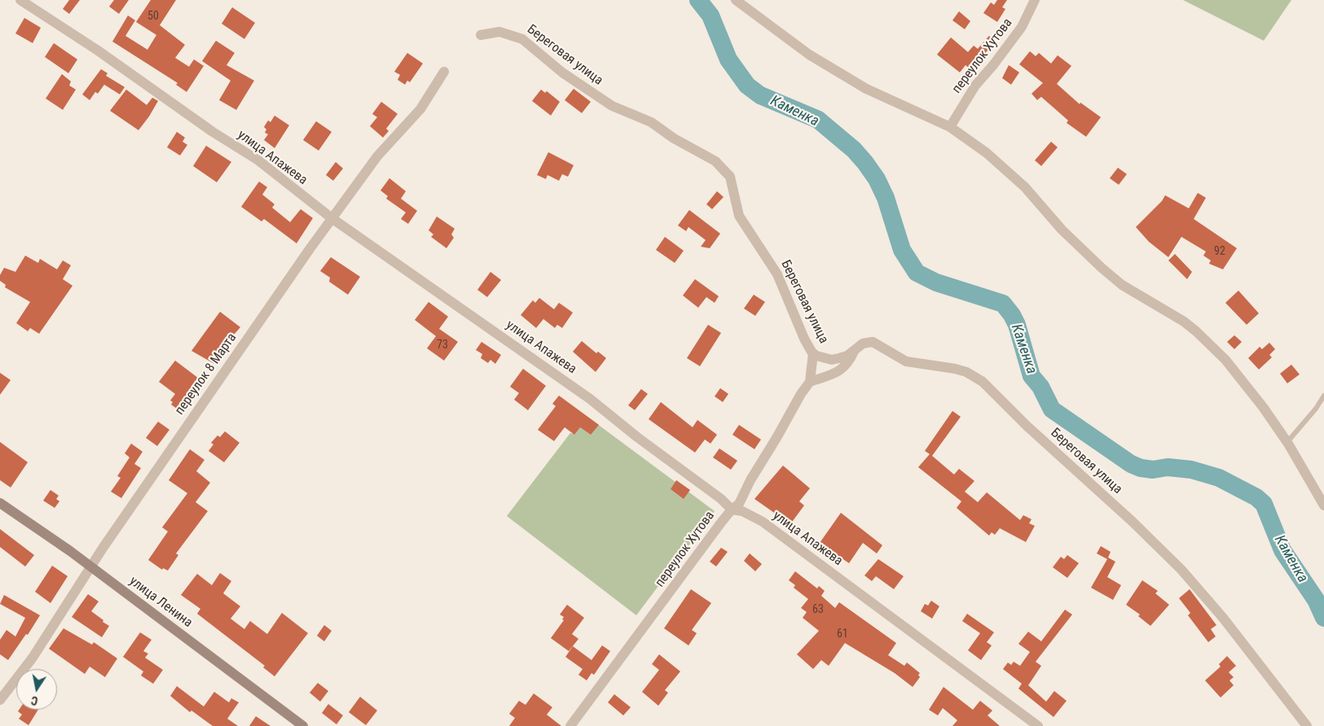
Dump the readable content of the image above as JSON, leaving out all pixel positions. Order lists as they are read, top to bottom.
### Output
{
  "streets": {
    "street": [
      "Береговая улица",
      "переулок Хутова",
      "улица Апажева",
      "переулок 8 Марта",
      "улица Ленина"
    ]
  },
  "crossings": [
    ["переулок Хутова", "улица Апажева"],
    ["улица Апажева", "переулок 8 Марта"],
    ["переулок 8 Марта", "улица Ленина"]
  ],
  "water": ["Каменка"],
  "house_numbers": [
    "50",
    "92",
    "73",
    "63",
    "61"
  ],
  "north": "bottom"
}
